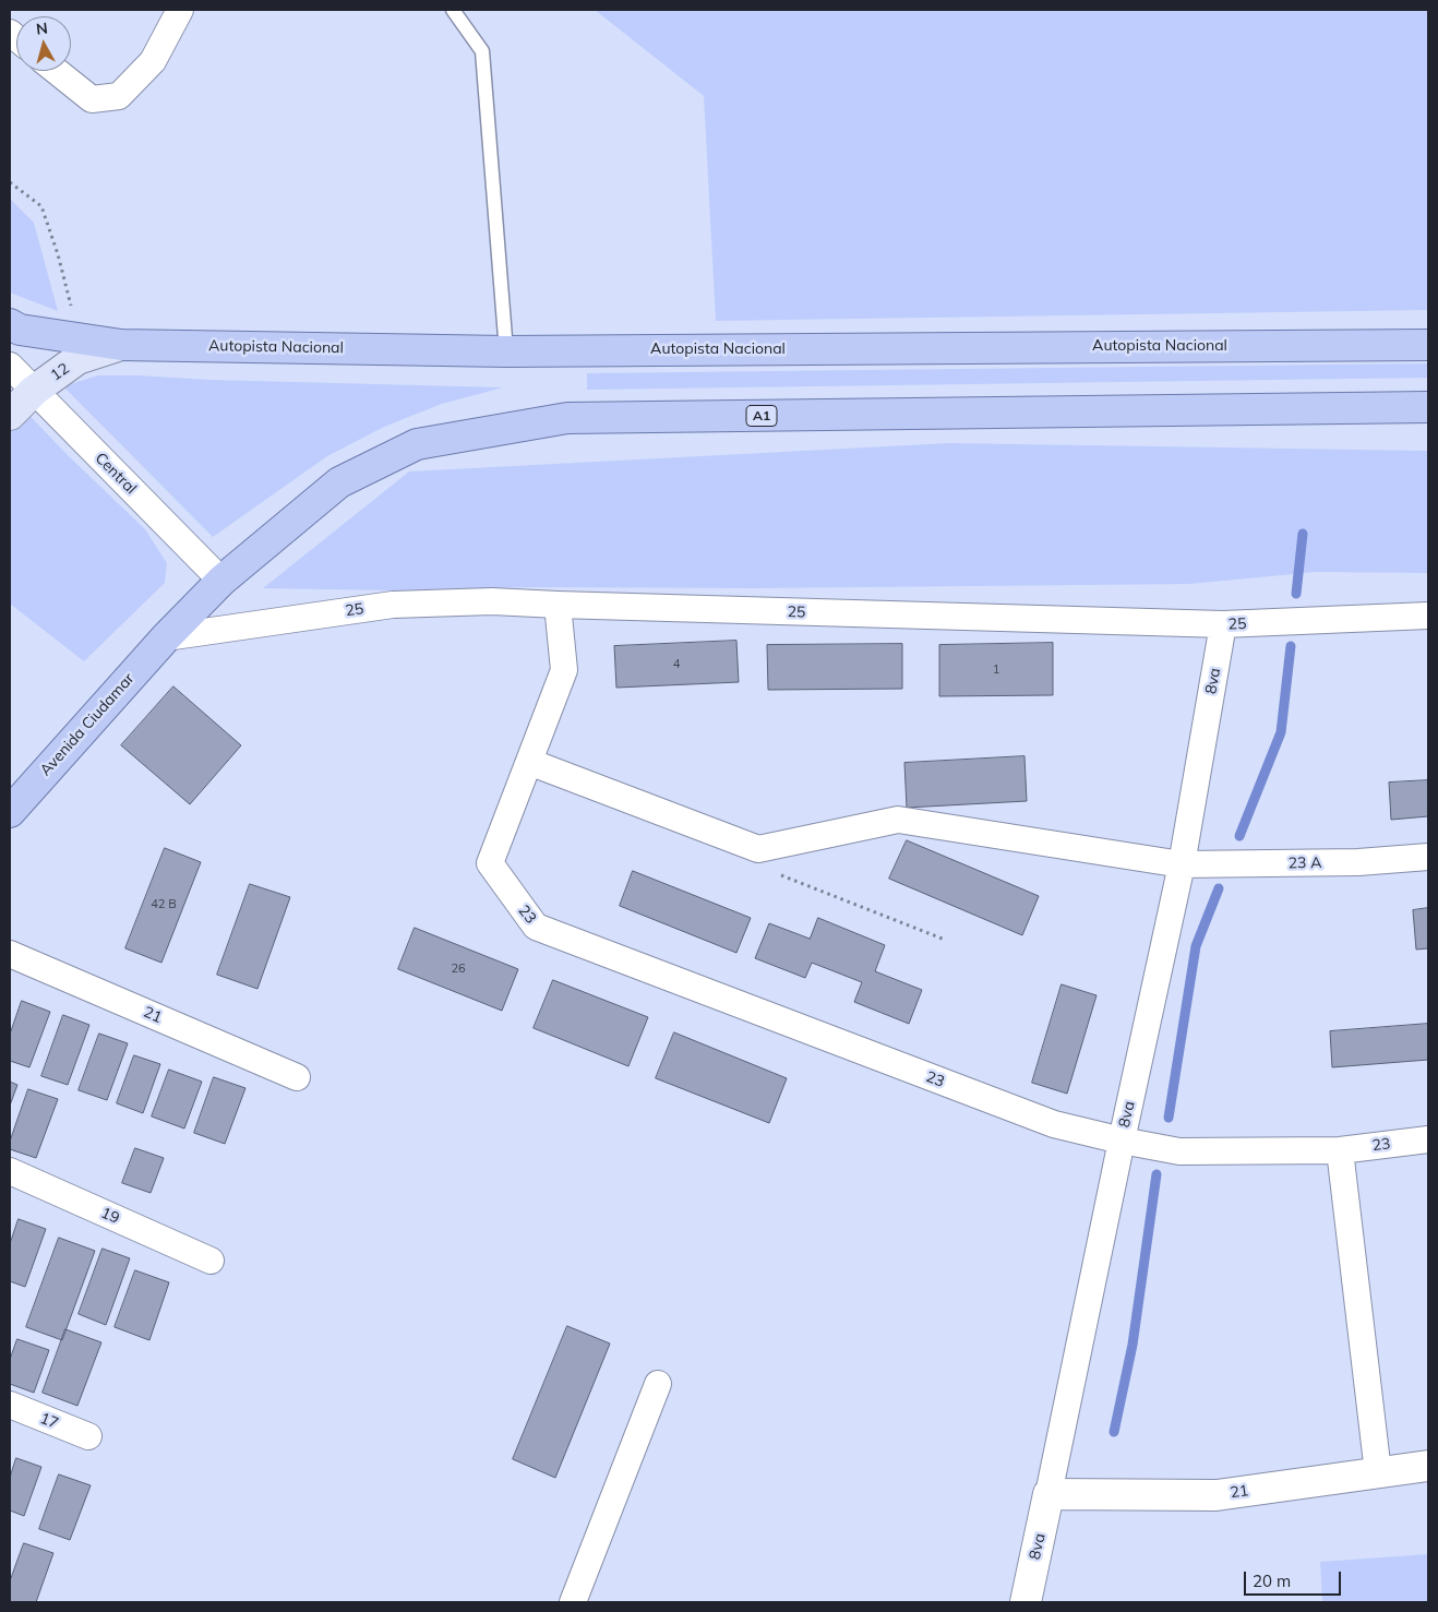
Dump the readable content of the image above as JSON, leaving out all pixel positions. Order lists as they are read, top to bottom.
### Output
{
  "streets": {
    "main road": [
      "Autopista Nacional",
      "12",
      "A1",
      "Avenida Ciudamar"
    ],
    "street": [
      "Central",
      "25",
      "8va",
      "23 A",
      "23",
      "21",
      "19",
      "17"
    ]
  },
  "crossings": [
    ["Autopista Nacional", "12"],
    ["12", "Central"],
    ["A1", "Central"],
    ["A1", "25"],
    ["A1", "Avenida Ciudamar"],
    ["25", "8va"],
    ["25", "Avenida Ciudamar"],
    ["8va", "23 A"],
    ["8va", "23"],
    ["8va", "21"],
    ["23 A", "23"]
  ],
  "house_numbers": [
    "4",
    "1",
    "42 B",
    "26"
  ],
  "scale_bar": "20 m",
  "north": "top"
}
